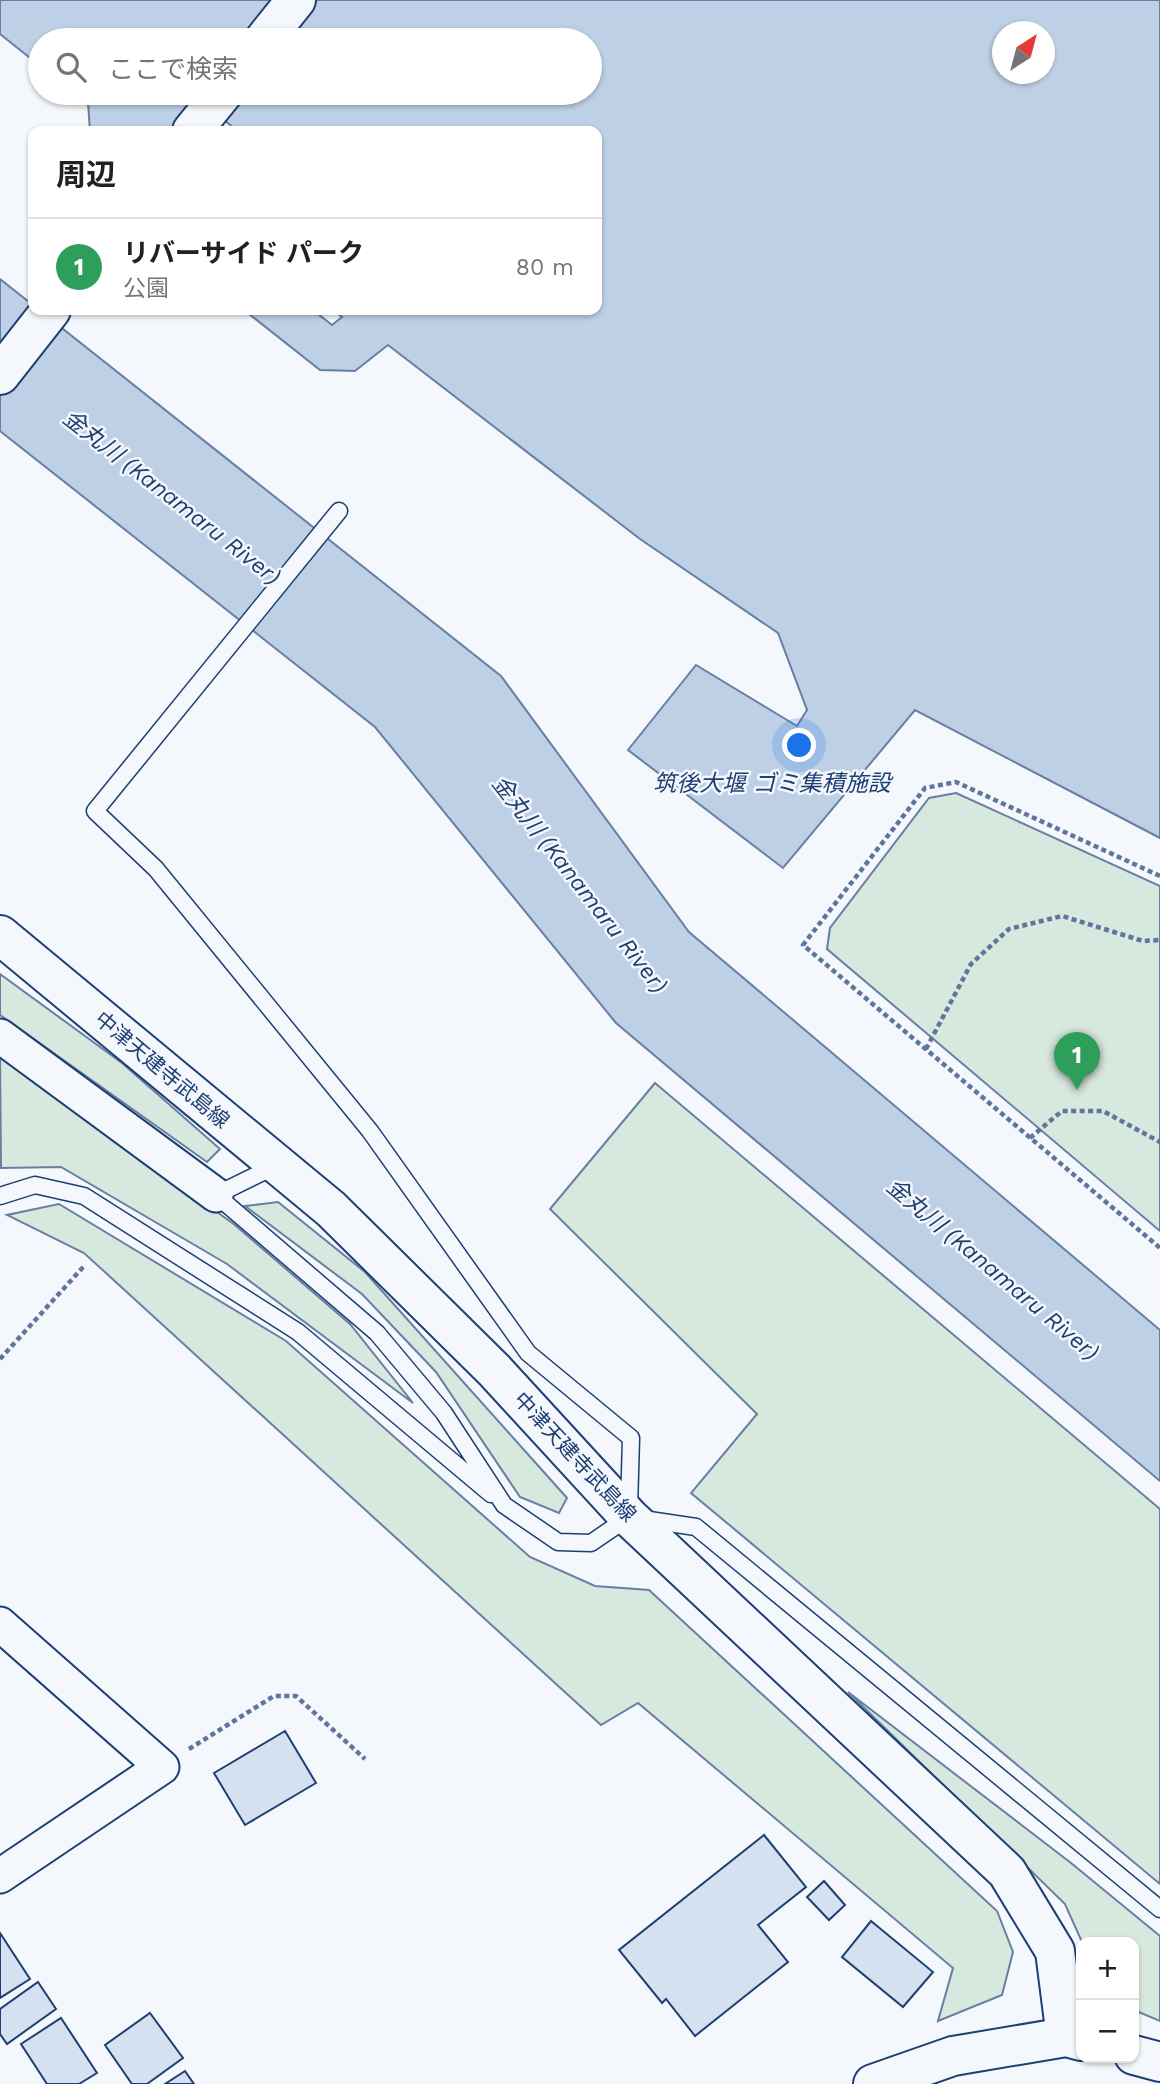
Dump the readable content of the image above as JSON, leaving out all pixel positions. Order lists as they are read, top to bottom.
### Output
{
  "streets": {
    "main road": ["中津天建寺武島線"]
  },
  "water": ["金丸川 (Kanamaru River)", "筑後大堰 ゴミ集積施設"],
  "north": "top right",
  "page": {
    "search": "ここで検索",
    "heading": "周辺",
    "list": [
      {
        "mark": "1",
        "name": "リバーサイド パーク",
        "note": "公園",
        "value": "80 m"
      }
    ],
    "pins": "1",
    "map_buttons": ["+", "−"]
  }
}
